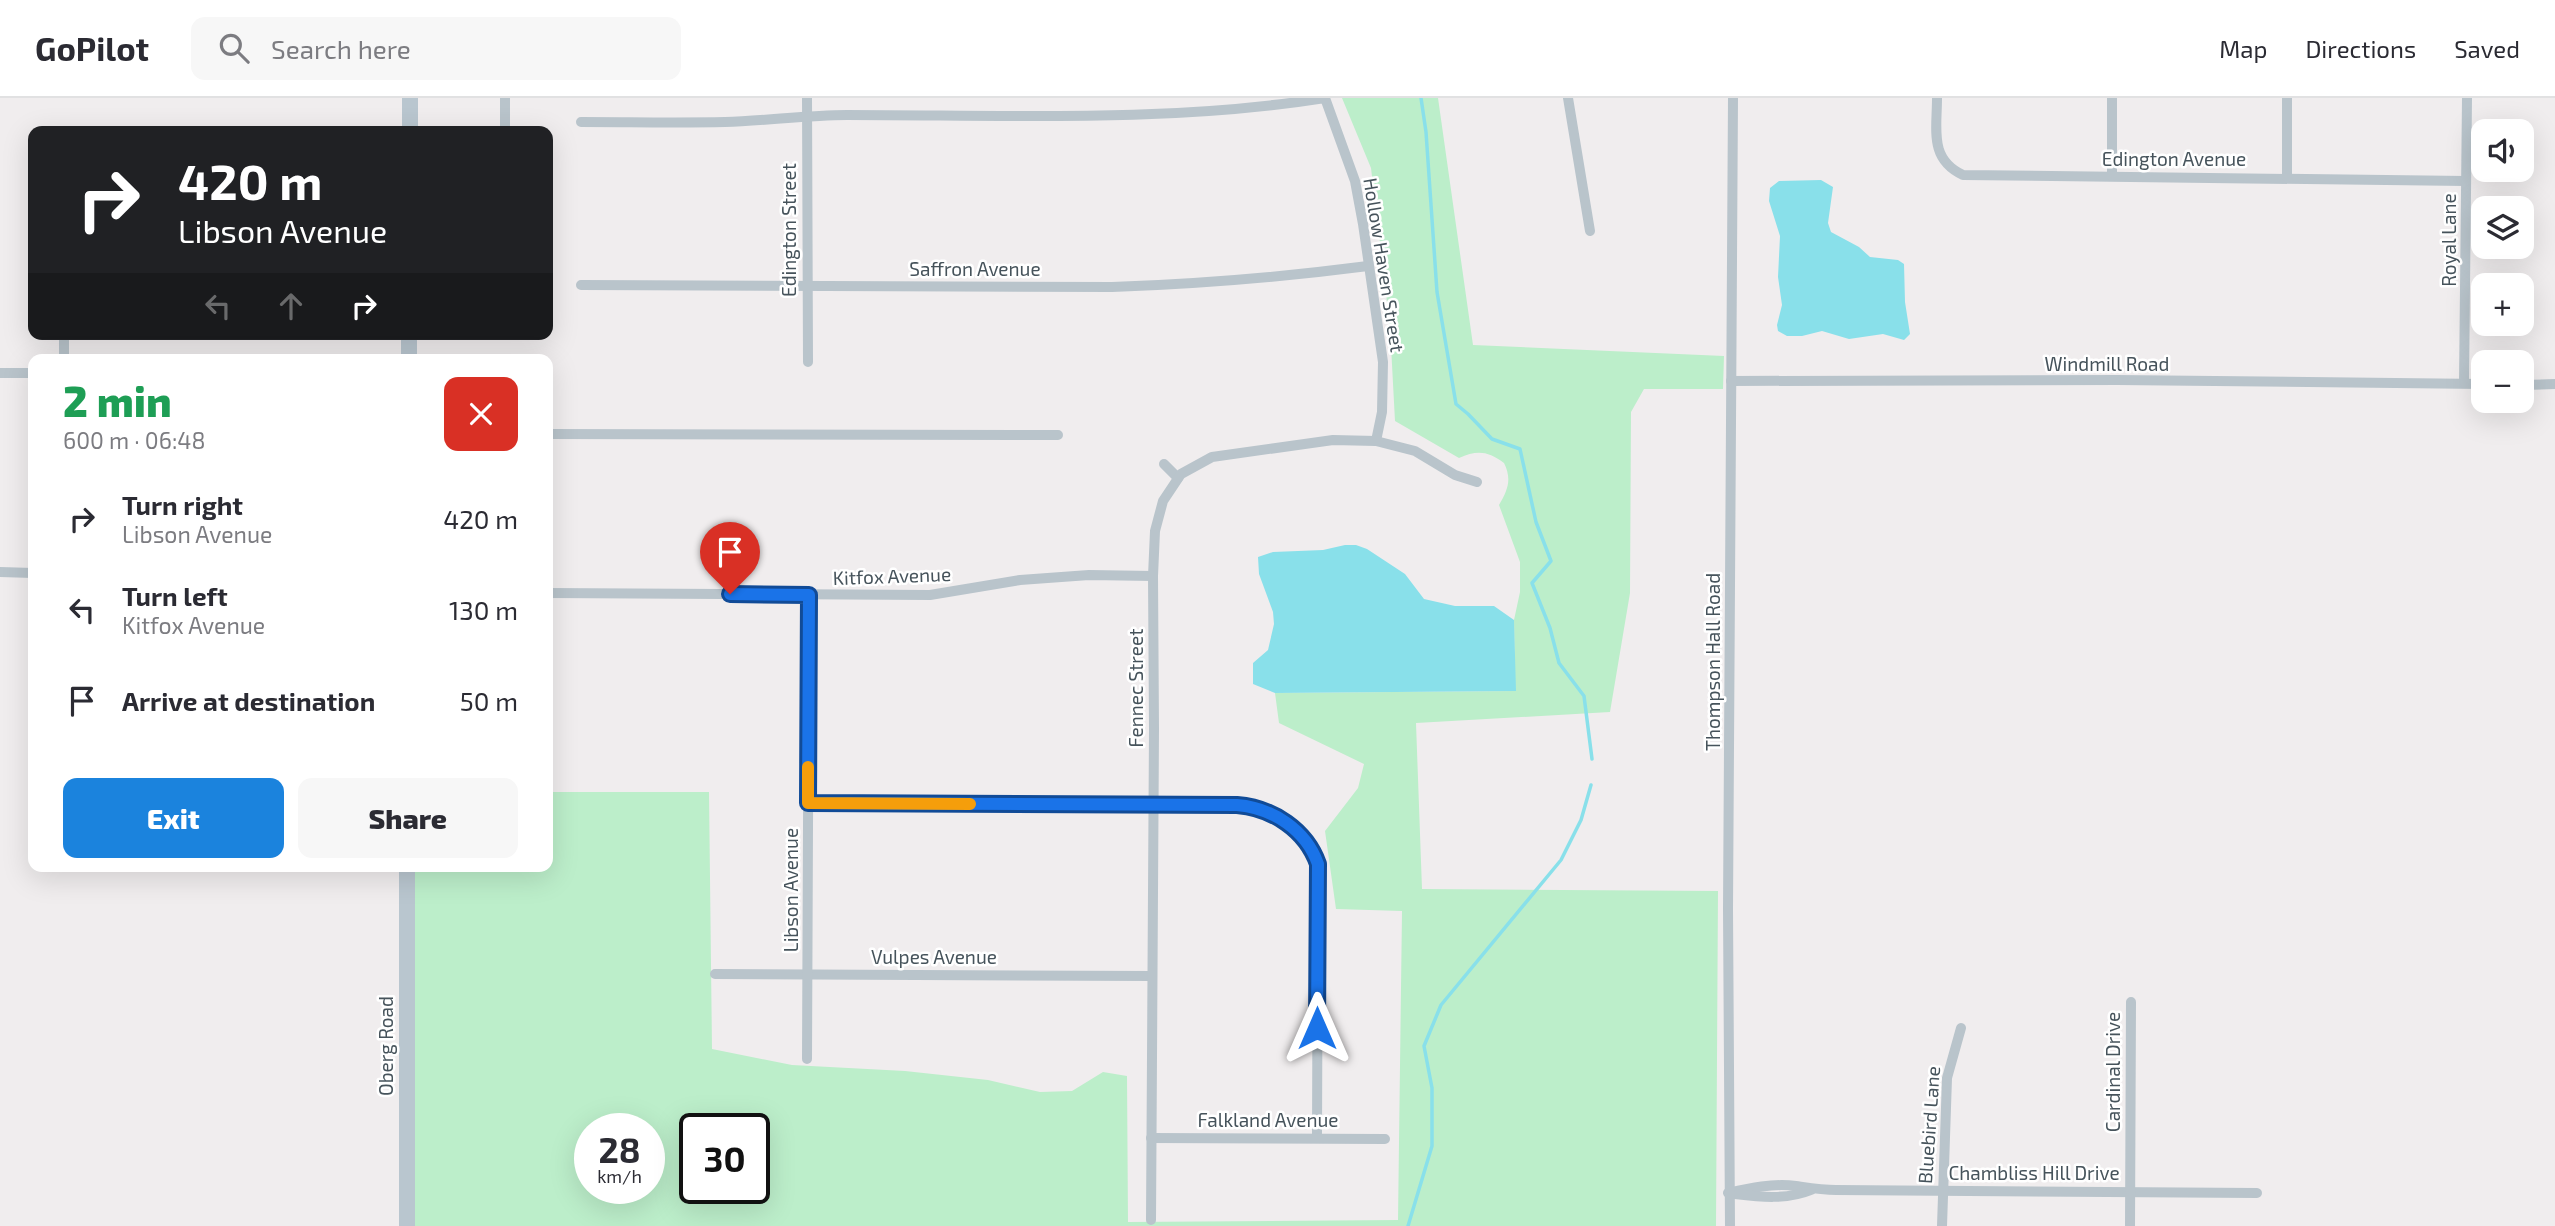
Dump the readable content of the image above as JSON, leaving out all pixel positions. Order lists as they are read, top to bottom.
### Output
{
  "streets": {
    "street": [
      "Edington Avenue",
      "Edington Street",
      "Royal Lane",
      "Hollow Haven Street",
      "Saffron Avenue",
      "Windmill Road",
      "Kitfox Avenue",
      "Thompson Hall Road",
      "Fennec Street",
      "Libson Avenue",
      "Vulpes Avenue",
      "Oberg Road",
      "Cardinal Drive",
      "Falkland Avenue",
      "Bluebird Lane",
      "Chambliss Hill Drive"
    ]
  },
  "crossings": [
    ["Edington Avenue", "Royal Lane"],
    ["Edington Street", "Saffron Avenue"],
    ["Royal Lane", "Windmill Road"],
    ["Hollow Haven Street", "Saffron Avenue"],
    ["Hollow Haven Street", "Fennec Street"],
    ["Windmill Road", "Thompson Hall Road"],
    ["Kitfox Avenue", "Fennec Street"],
    ["Kitfox Avenue", "Libson Avenue"],
    ["Thompson Hall Road", "Chambliss Hill Drive"],
    ["Fennec Street", "Vulpes Avenue"],
    ["Fennec Street", "Falkland Avenue"],
    ["Libson Avenue", "Vulpes Avenue"],
    ["Cardinal Drive", "Chambliss Hill Drive"],
    ["Bluebird Lane", "Chambliss Hill Drive"]
  ],
  "page": {
    "header": "GoPilot",
    "search": "Search here",
    "nav": ["Map", "Directions", "Saved"],
    "map_buttons": ["+", "−"],
    "turn": ["420 m", "Libson Avenue"],
    "heading": ["2 min", "600 m · 06:48"],
    "list": [
      {
        "name": "Turn right",
        "note": "Libson Avenue",
        "value": "420 m"
      },
      {
        "name": "Turn left",
        "note": "Kitfox Avenue",
        "value": "130 m"
      },
      {
        "name": "Arrive at destination",
        "value": "50 m"
      }
    ],
    "buttons": ["Exit", "Share"],
    "speed": "28 km/h",
    "limit": "30"
  }
}
